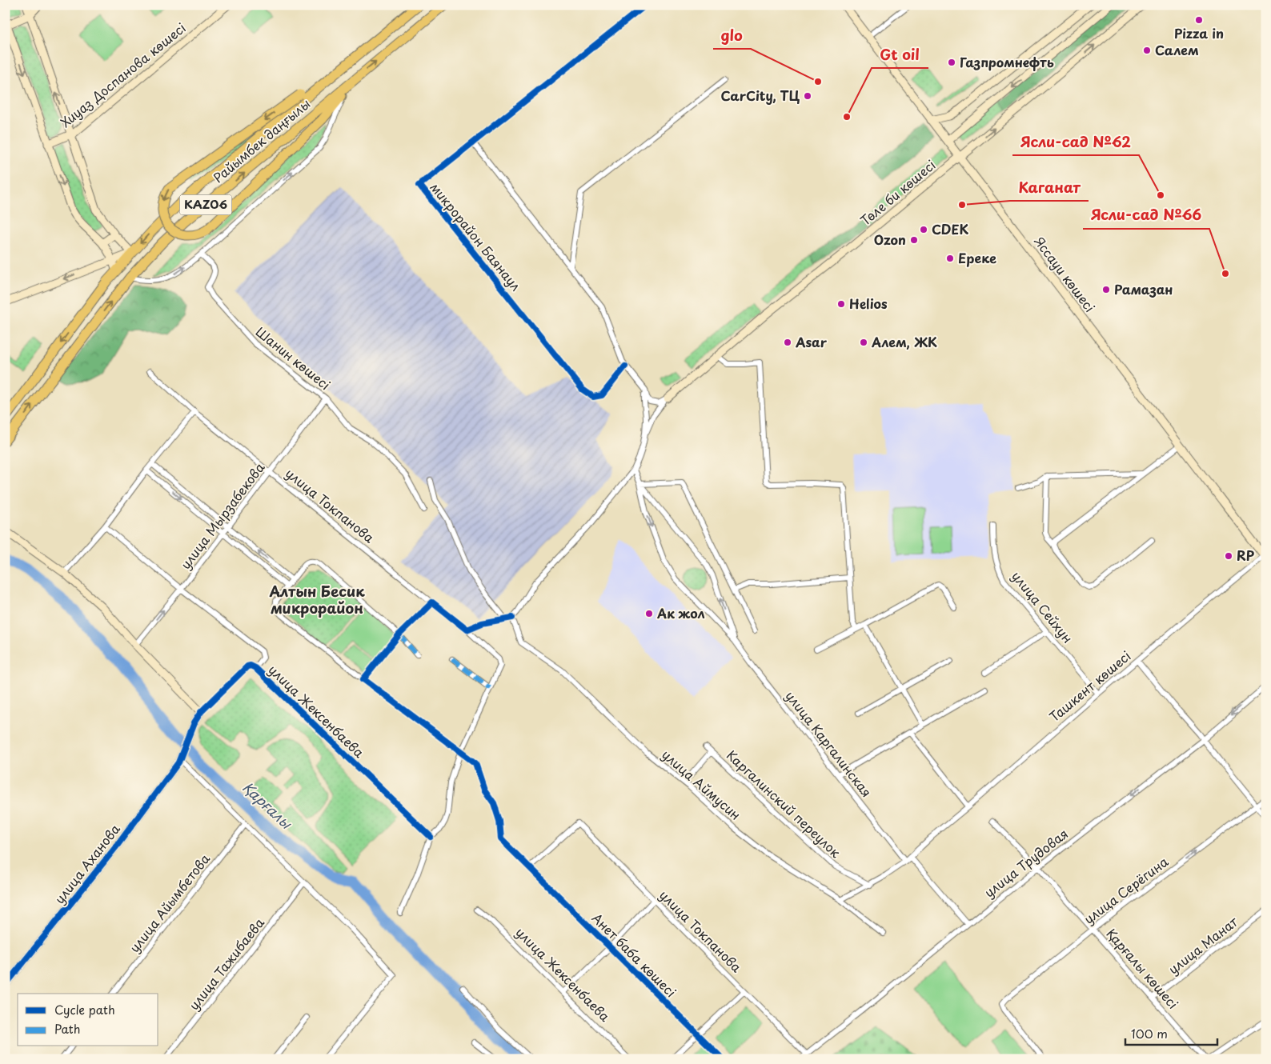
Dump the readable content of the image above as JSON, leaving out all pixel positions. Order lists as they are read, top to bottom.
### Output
{
  "streets": {
    "highway": ["Райымбек даңғылы", "KАZ06"],
    "street": [
      "Хиуаз Доспанова көшесі",
      "Төле би көшесі",
      "микрорайон Баянаул",
      "Яссауи көшесі",
      "Шанин көшесі",
      "улица Токпанова",
      "улица Мырзабекова",
      "улица Сейхун",
      "Ташкент көшесі",
      "улица Жексенбаева",
      "улица Каргалинская",
      "улица Аймусин",
      "Каргалинский переулок",
      "улица Трудовая",
      "улица Аханова",
      "улица Серёгина",
      "улица Айымбетова",
      "улица Манат",
      "Анет баба көшесі",
      "улица Тажибаева",
      "Қарғалы көшесі"
    ]
  },
  "crossings": [
    ["Төле би көшесі", "Яссауи көшесі"],
    ["Яссауи көшесі", "Ташкент көшесі"],
    ["Шанин көшесі", "улица Мырзабекова"],
    ["улица Токпанова", "улица Мырзабекова"],
    ["улица Токпанова", "улица Трудовая"],
    ["улица Токпанова", "Анет баба көшесі"],
    ["улица Мырзабекова", "улица Жексенбаева"],
    ["улица Сейхун", "Ташкент көшесі"],
    ["Ташкент көшесі", "улица Каргалинская"],
    ["Ташкент көшесі", "улица Аймусин"],
    ["Ташкент көшесі", "Каргалинский переулок"],
    ["улица Жексенбаева", "улица Аханова"],
    ["улица Каргалинская", "улица Трудовая"],
    ["улица Серёгина", "Қарғалы көшесі"],
    ["улица Манат", "Қарғалы көшесі"]
  ],
  "one_way": ["улица Трудовая", "улица Серёгина"],
  "districts": ["Алтын Бесик микрорайон"],
  "water": ["Қарғалы"],
  "places": [
    "Pizza in",
    "Салем",
    "Газпромнефть",
    "glo",
    "CarCity, ТЦ",
    "Gt oil",
    "Ясли-сад №62",
    "Каганат",
    "CDEK",
    "Ozon",
    "Ереке",
    "Ясли-сад №66",
    "Рамазан",
    "Helios",
    "Asar",
    "Алем, ЖК",
    "RP",
    "Ак жол"
  ],
  "legend": ["Cycle path", "Path"],
  "scale_bar": "100 m"
}
